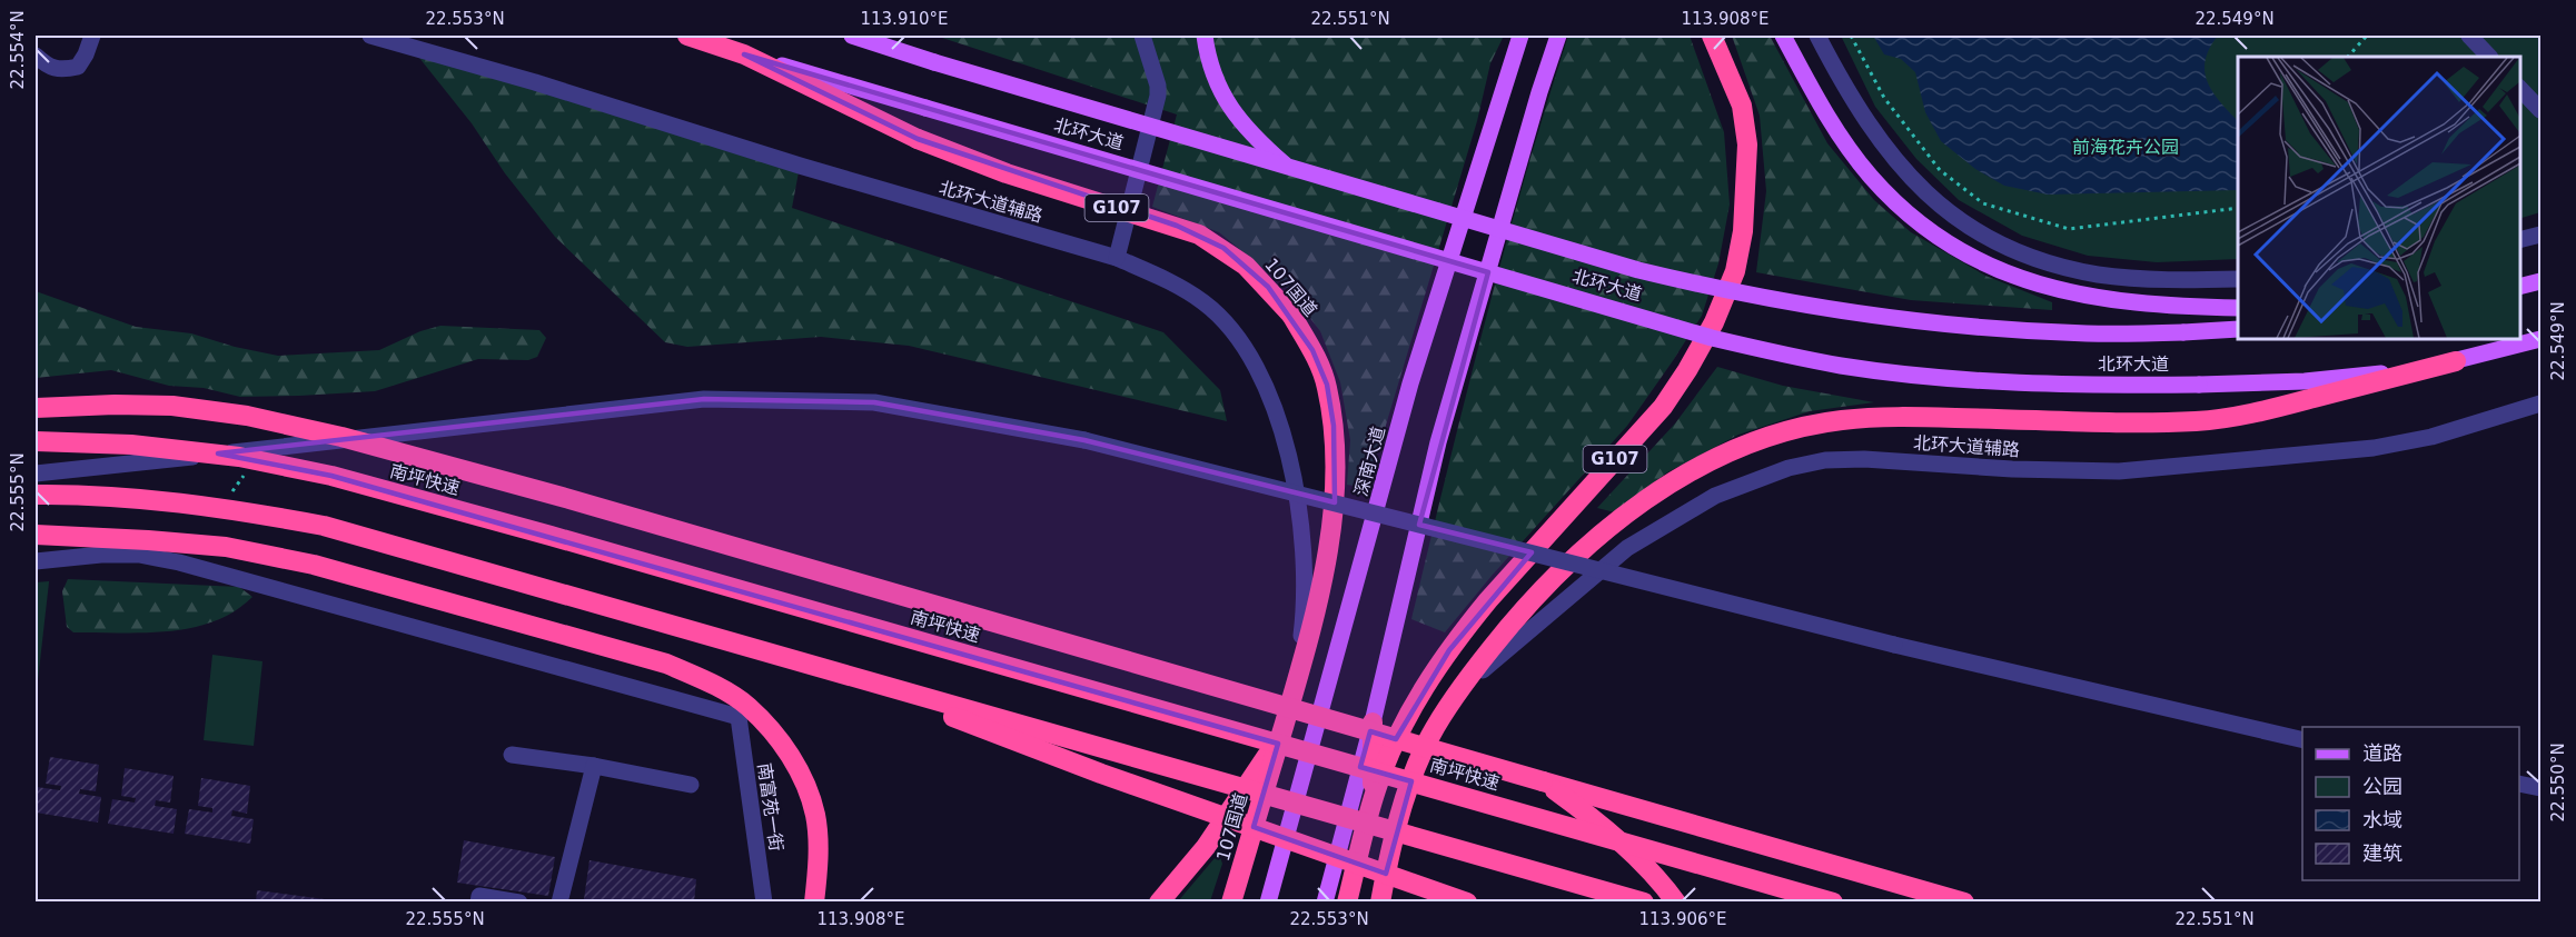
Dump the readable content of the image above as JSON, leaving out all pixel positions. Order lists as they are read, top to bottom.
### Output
{
  "streets": {
    "highway": [
      "北环大道",
      "G107",
      "107国道",
      "南坪快速"
    ],
    "main road": ["深南大道"],
    "street": ["北环大道辅路", "南富苑一街"]
  },
  "crossings": [
    ["北环大道", "107国道"],
    ["北环大道辅路", "107国道"]
  ],
  "parks": ["前海花卉公园"],
  "legend": [
    "道路",
    "公园",
    "水域",
    "建筑"
  ],
  "coordinates": [
    "22.553°N",
    "113.910°E",
    "22.551°N",
    "113.908°E",
    "22.549°N",
    "22.554°N",
    "22.555°N",
    "22.550°N",
    "113.906°E"
  ]
}
